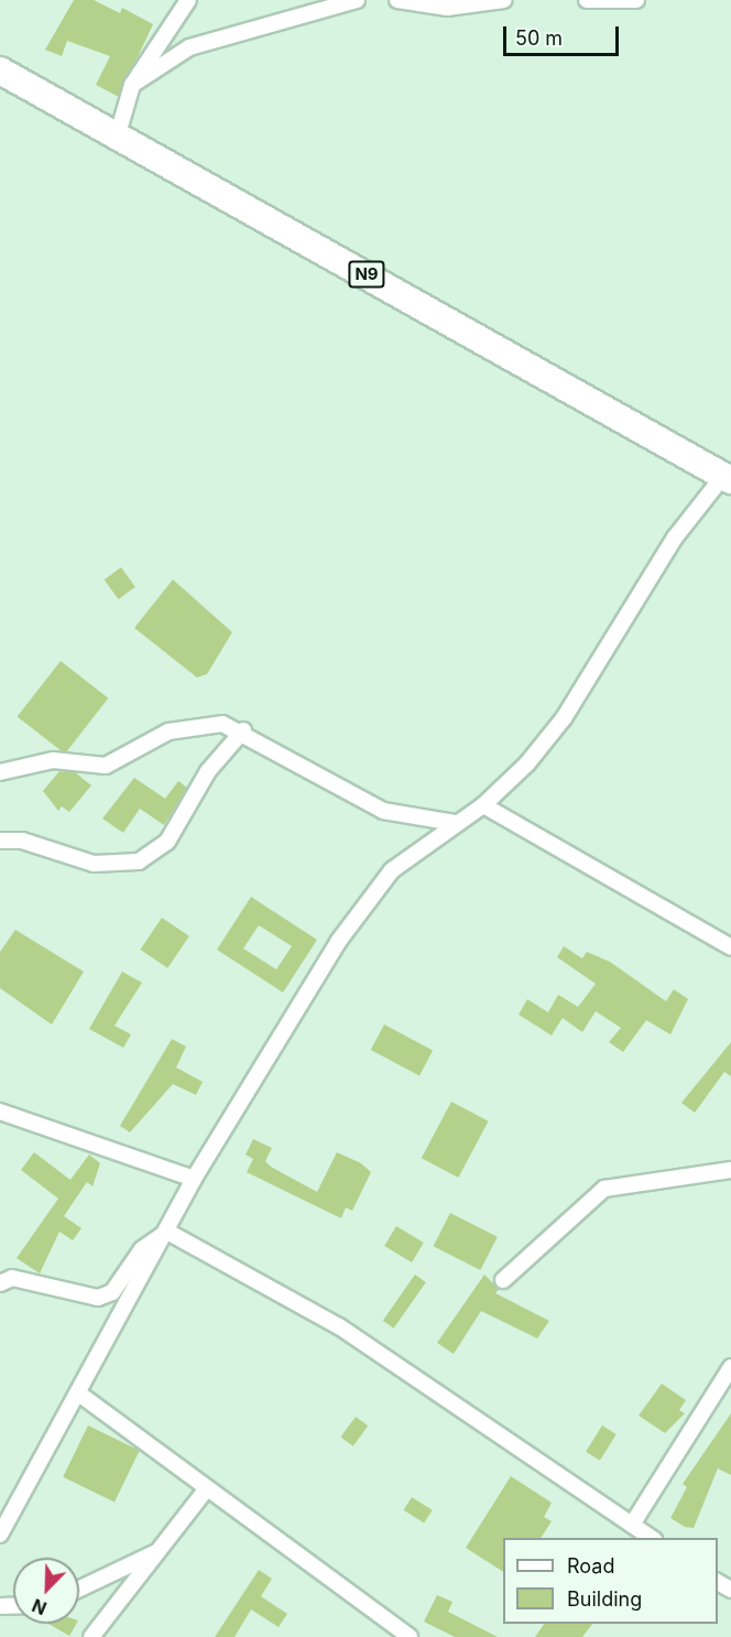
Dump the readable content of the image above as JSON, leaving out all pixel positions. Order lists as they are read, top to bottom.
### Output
{
  "streets": {
    "highway": ["N9"]
  },
  "legend": ["Road", "Building"],
  "scale_bar": "50 m",
  "north": "bottom left"
}
